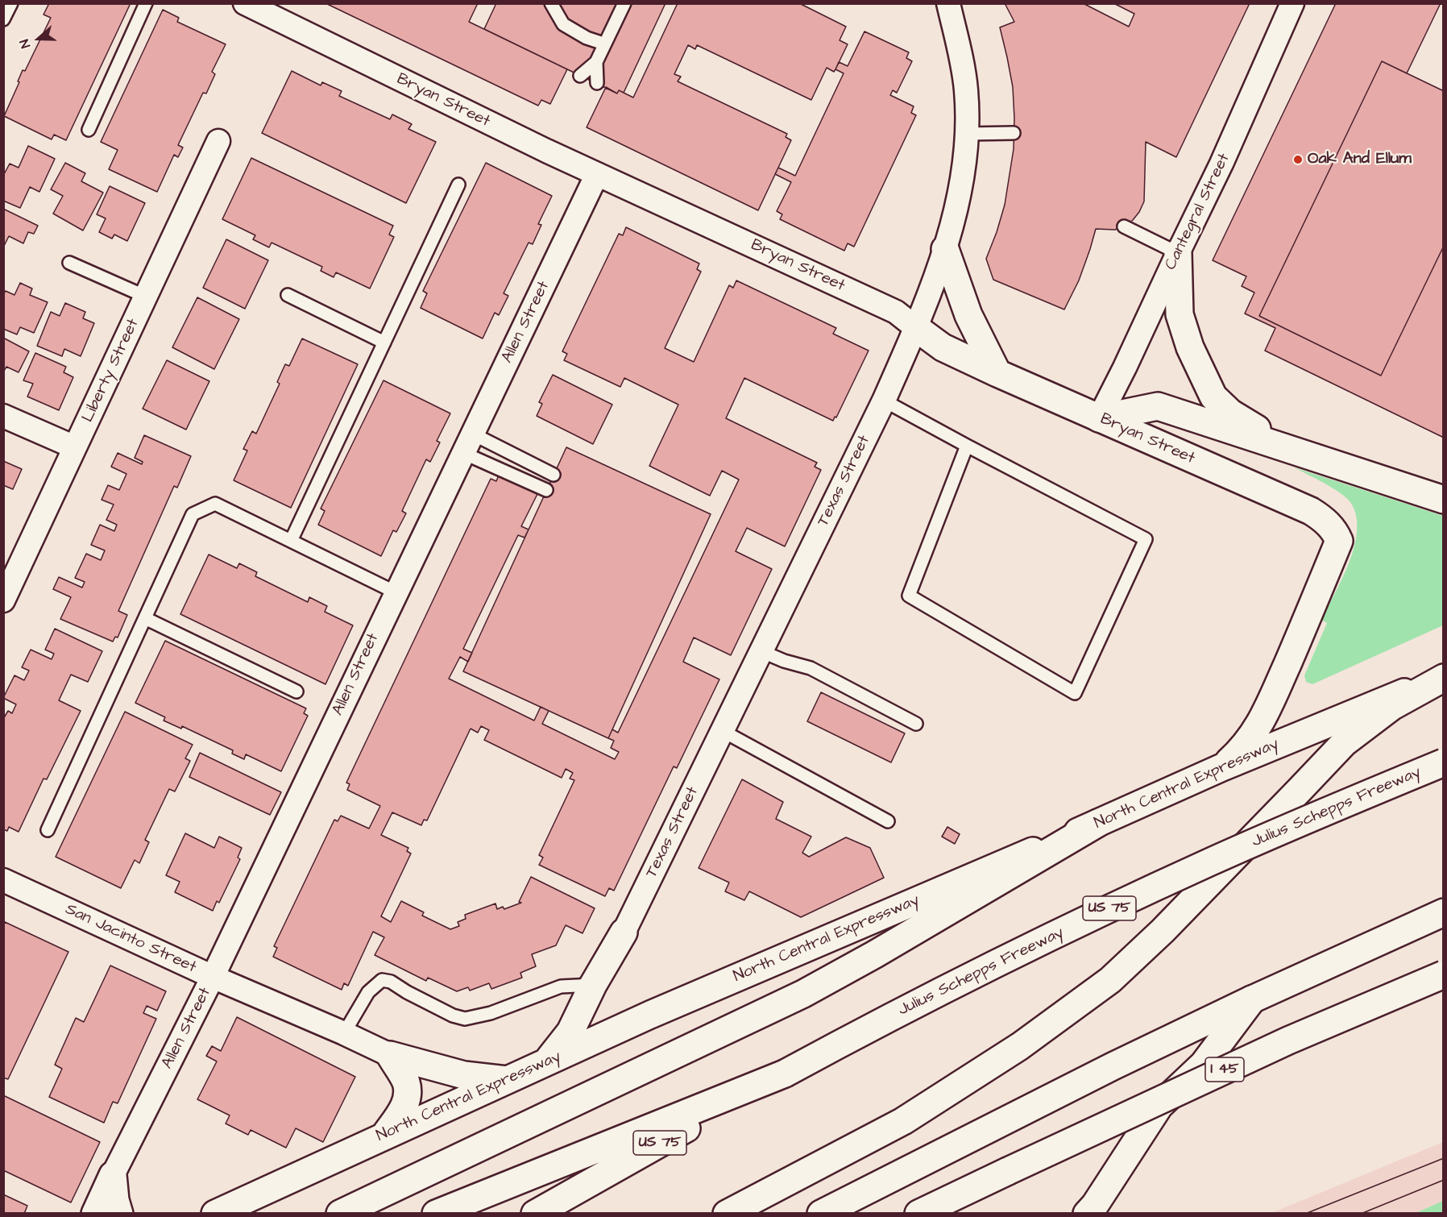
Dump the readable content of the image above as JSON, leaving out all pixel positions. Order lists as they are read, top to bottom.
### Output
{
  "streets": {
    "main road": [
      "Bryan Street",
      "North Central Expressway",
      "Julius Schepps Freeway",
      "US 75",
      "I 45"
    ],
    "street": [
      "Cantegral Street",
      "Allen Street",
      "Liberty Street",
      "Texas Street",
      "San Jacinto Street"
    ]
  },
  "crossings": [
    ["Bryan Street", "Cantegral Street"],
    ["Bryan Street", "Allen Street"],
    ["Bryan Street", "Texas Street"],
    ["Bryan Street", "North Central Expressway"],
    ["Allen Street", "San Jacinto Street"]
  ],
  "places": ["Oak And Ellum"],
  "north": "left"
}
